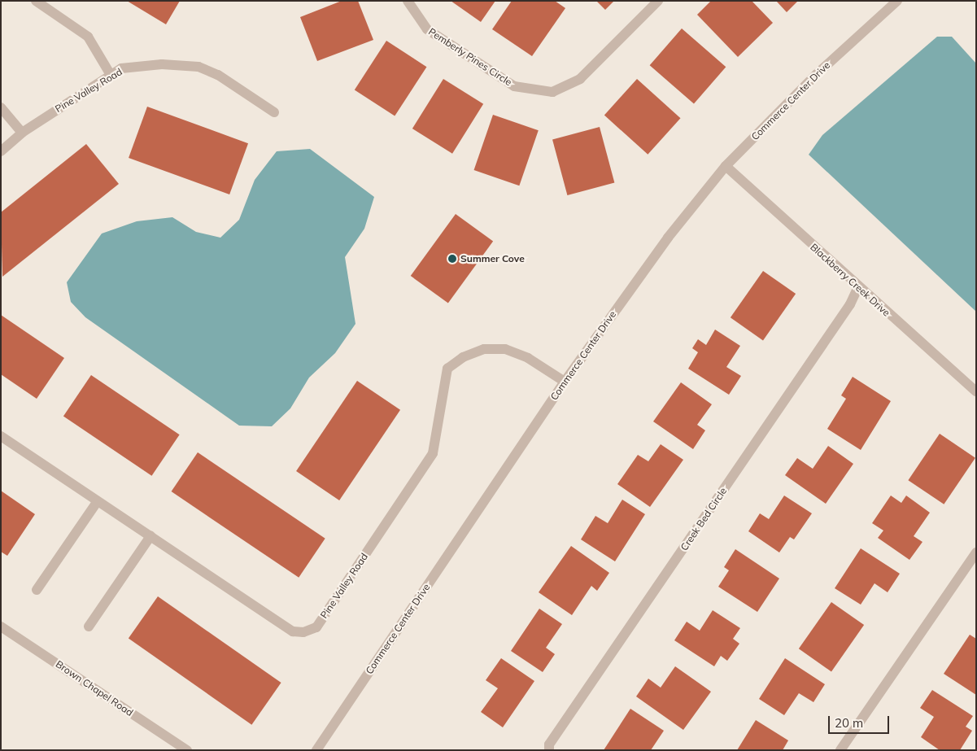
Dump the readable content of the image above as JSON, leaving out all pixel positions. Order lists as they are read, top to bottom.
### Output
{
  "streets": {
    "street": [
      "Pemberly Pines Circle",
      "Pine Valley Road",
      "Commerce Center Drive",
      "Blackberry Creek Drive",
      "Creek Bed Circle",
      "Brown Chapel Road"
    ]
  },
  "crossings": [
    ["Pine Valley Road", "Commerce Center Drive"],
    ["Commerce Center Drive", "Blackberry Creek Drive"],
    ["Blackberry Creek Drive", "Creek Bed Circle"]
  ],
  "places": ["Summer Cove"],
  "scale_bar": "20 m"
}
